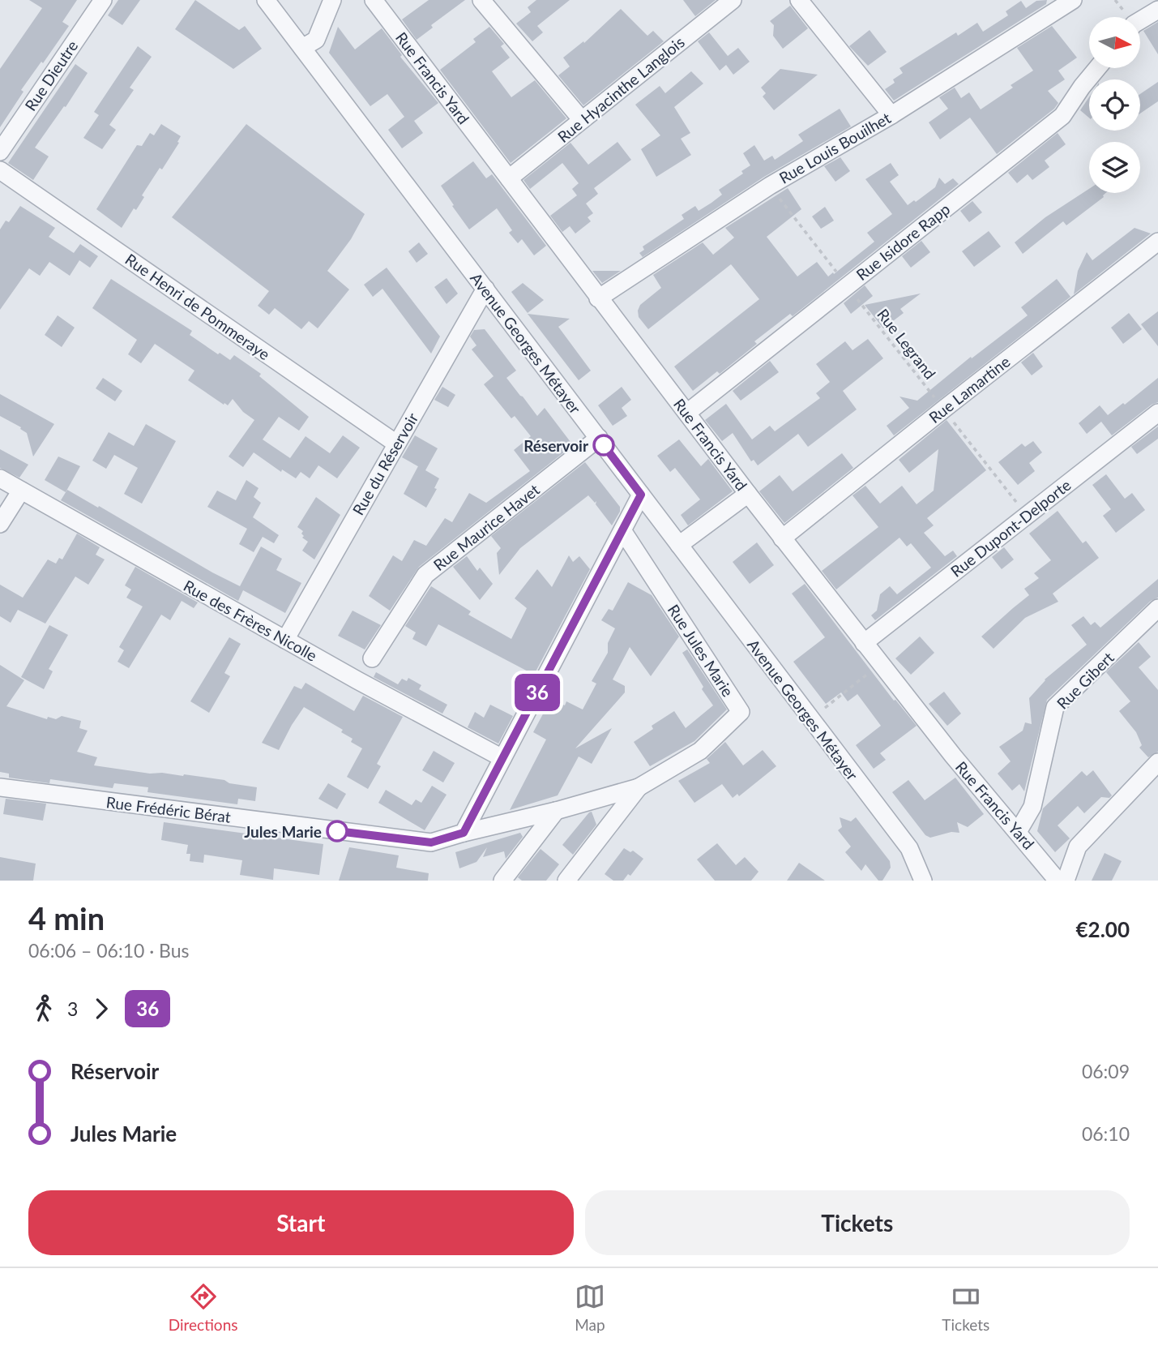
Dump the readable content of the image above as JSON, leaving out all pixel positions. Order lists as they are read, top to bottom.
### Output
{
  "streets": {
    "street": [
      "Rue Dieutre",
      "Rue Francis Yard",
      "Rue Hyacinthe Langlois",
      "Rue Louis Bouilhet",
      "Rue Isidore Rapp",
      "Rue Henri de Pommeraye",
      "Avenue Georges Métayer",
      "Rue Lamartine",
      "Rue du Réservoir",
      "Rue Maurice Havet",
      "Rue Dupont-Delporte",
      "Rue des Frères Nicolle",
      "Rue Jules Marie",
      "Rue Gibert",
      "Rue Frédéric Bérat"
    ],
    "path": ["Rue Legrand"]
  },
  "crossings": [
    ["Rue Francis Yard", "Rue Hyacinthe Langlois"],
    ["Rue Francis Yard", "Rue Louis Bouilhet"],
    ["Rue Francis Yard", "Rue Isidore Rapp"],
    ["Rue Francis Yard", "Rue Lamartine"],
    ["Rue Francis Yard", "Rue Dupont-Delporte"],
    ["Rue Francis Yard", "Rue Gibert"],
    ["Rue Louis Bouilhet", "Rue Legrand"],
    ["Rue Isidore Rapp", "Rue Legrand"],
    ["Rue Henri de Pommeraye", "Rue du Réservoir"],
    ["Avenue Georges Métayer", "Rue du Réservoir"],
    ["Avenue Georges Métayer", "Rue Maurice Havet"],
    ["Rue Legrand", "Rue Lamartine"],
    ["Rue Legrand", "Rue Dupont-Delporte"],
    ["Rue du Réservoir", "Rue des Frères Nicolle"],
    ["Rue Jules Marie", "Rue Frédéric Bérat"]
  ],
  "places": ["Réservoir", "Jules Marie"],
  "lines": ["bus line 36"],
  "north": "right",
  "page": {
    "on_map": "36",
    "heading": ["4 min", "06:06 – 06:10 · Bus", "€2.00"],
    "legs": ["3", "36"],
    "list": [
      {
        "name": "Réservoir",
        "value": "06:09"
      },
      {
        "name": "Jules Marie",
        "value": "06:10"
      }
    ],
    "buttons": ["Start", "Tickets"],
    "tabs": ["Directions", "Map", "Tickets"]
  }
}
